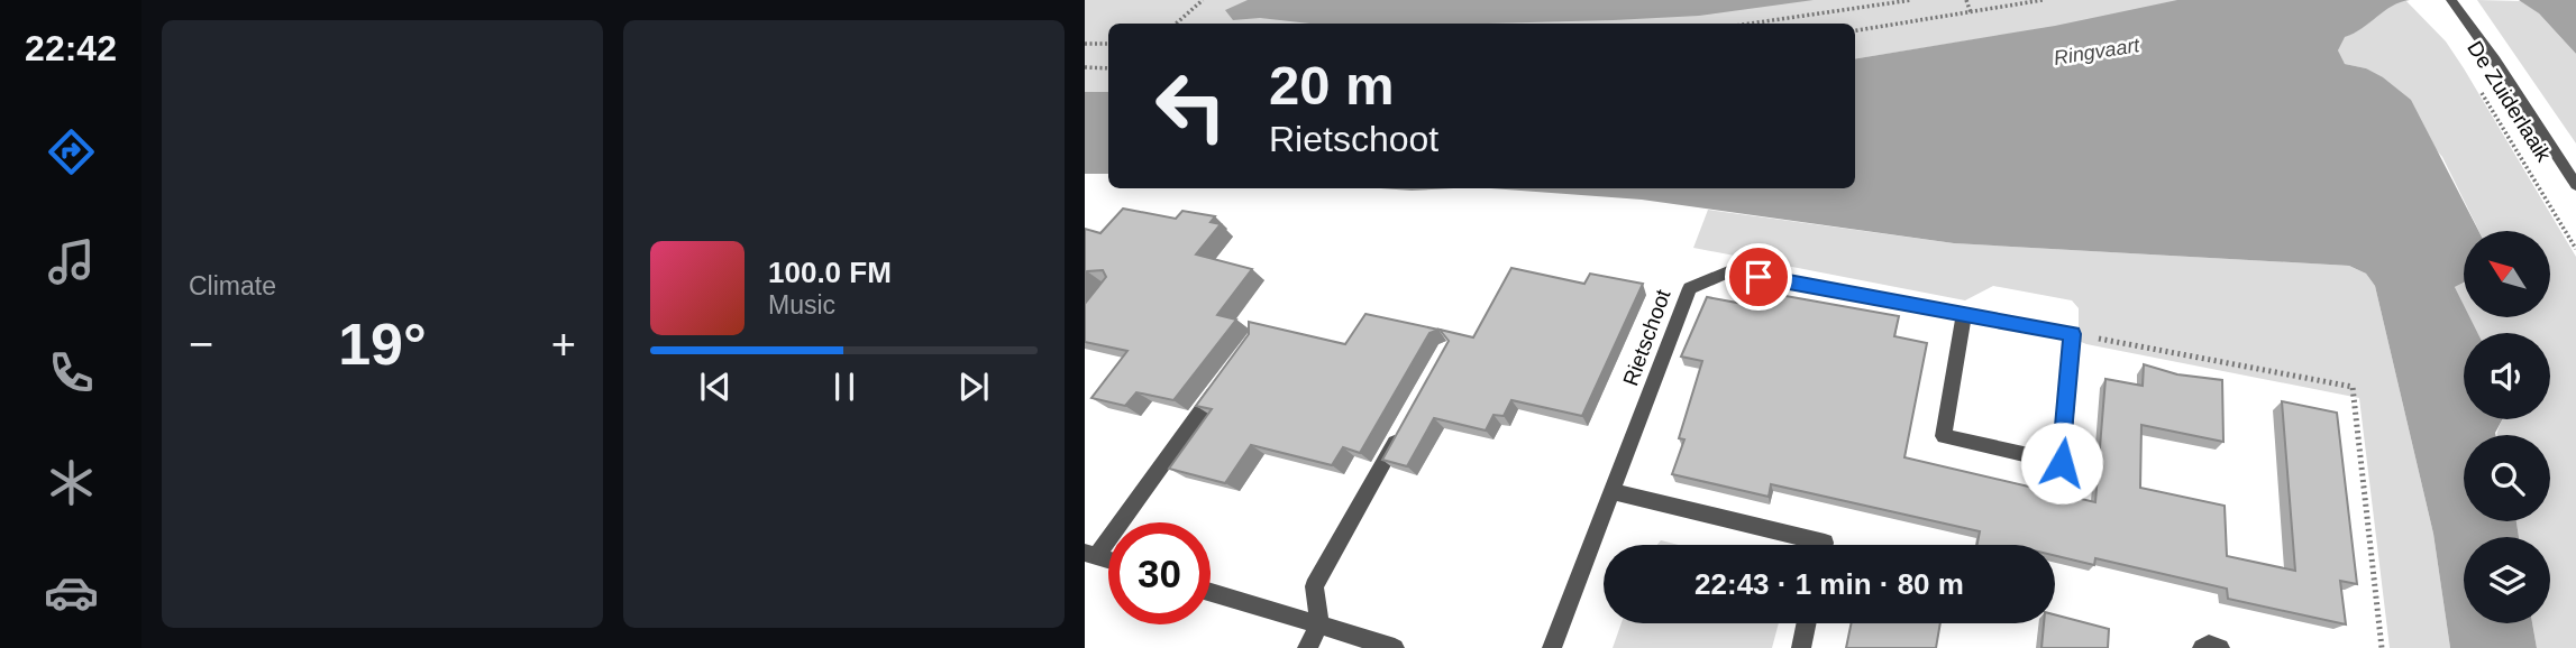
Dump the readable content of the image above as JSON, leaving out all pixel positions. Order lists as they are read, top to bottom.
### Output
{
  "streets": {
    "street": ["De Zuiderlaaik", "Rietschoot"]
  },
  "water": ["Ringvaart"],
  "north": "top left",
  "page": {
    "tabs": "22:42",
    "tile": "Climate",
    "turn": ["20 m", "Rietschoot"],
    "song": ["100.0 FM", "Music"],
    "heat": ["−", "19°", "+"],
    "limit": "30",
    "trip": "22:43 · 1 min · 80 m"
  }
}
